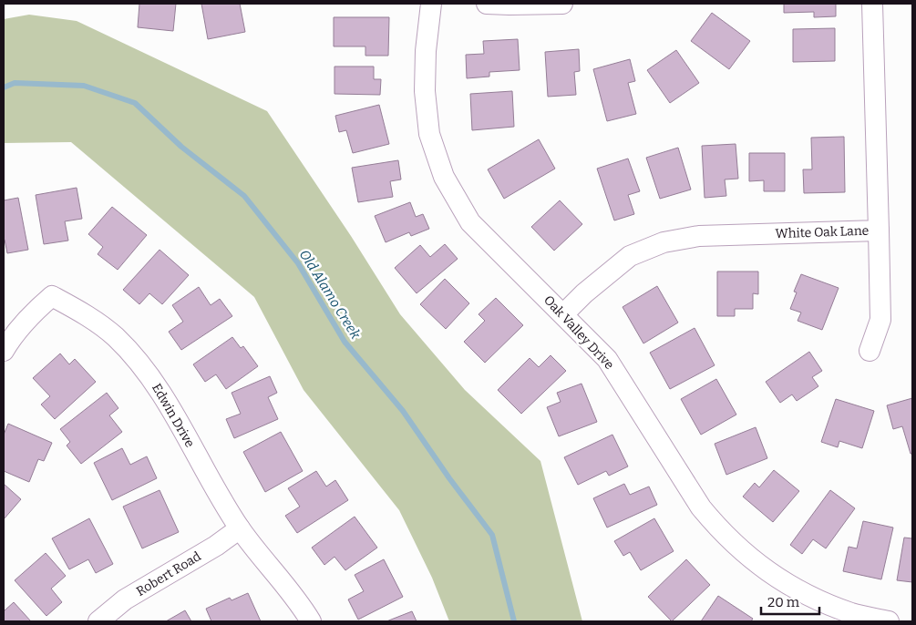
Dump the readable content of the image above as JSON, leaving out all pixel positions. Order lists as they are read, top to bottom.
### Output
{
  "streets": {
    "street": [
      "White Oak Lane",
      "Oak Valley Drive",
      "Edwin Drive",
      "Robert Road"
    ]
  },
  "crossings": [
    ["White Oak Lane", "Oak Valley Drive"],
    ["Edwin Drive", "Robert Road"]
  ],
  "water": ["Old Alamo Creek"],
  "scale_bar": "20 m"
}
